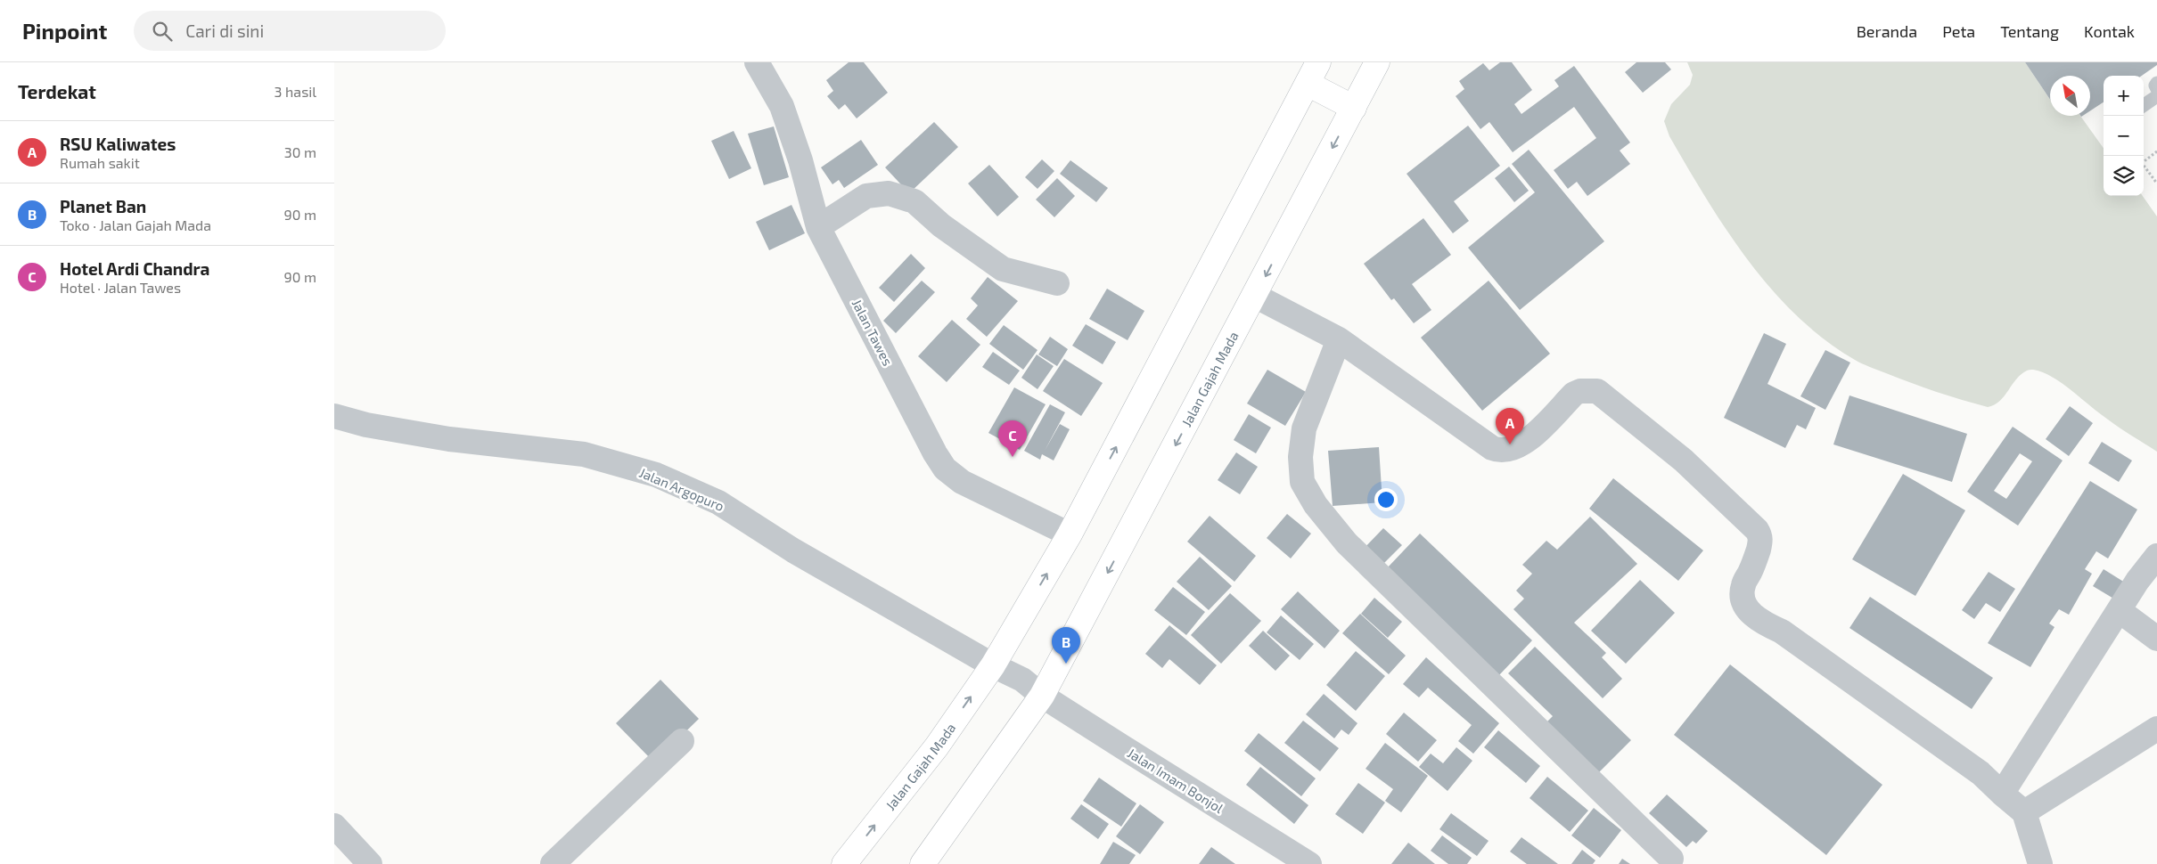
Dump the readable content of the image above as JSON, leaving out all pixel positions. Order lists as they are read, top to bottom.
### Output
{
  "streets": {
    "highway": ["Jalan Gajah Mada"],
    "street": ["Jalan Tawes", "Jalan Argopuro", "Jalan Imam Bonjol"]
  },
  "crossings": [
    ["Jalan Tawes", "Jalan Gajah Mada"],
    ["Jalan Gajah Mada", "Jalan Argopuro"],
    ["Jalan Gajah Mada", "Jalan Imam Bonjol"]
  ],
  "north": "top left",
  "page": {
    "header": "Pinpoint",
    "search": "Cari di sini",
    "nav": [
      "Beranda",
      "Peta",
      "Tentang",
      "Kontak"
    ],
    "heading": ["Terdekat", "3 hasil"],
    "map_buttons": ["+", "−"],
    "list": [
      {
        "mark": "A",
        "name": "RSU Kaliwates",
        "note": "Rumah sakit",
        "value": "30 m"
      },
      {
        "mark": "B",
        "name": "Planet Ban",
        "note": "Toko · Jalan Gajah Mada",
        "value": "90 m"
      },
      {
        "mark": "C",
        "name": "Hotel Ardi Chandra",
        "note": "Hotel · Jalan Tawes",
        "value": "90 m"
      }
    ],
    "pins": ["A", "C", "B"]
  }
}
